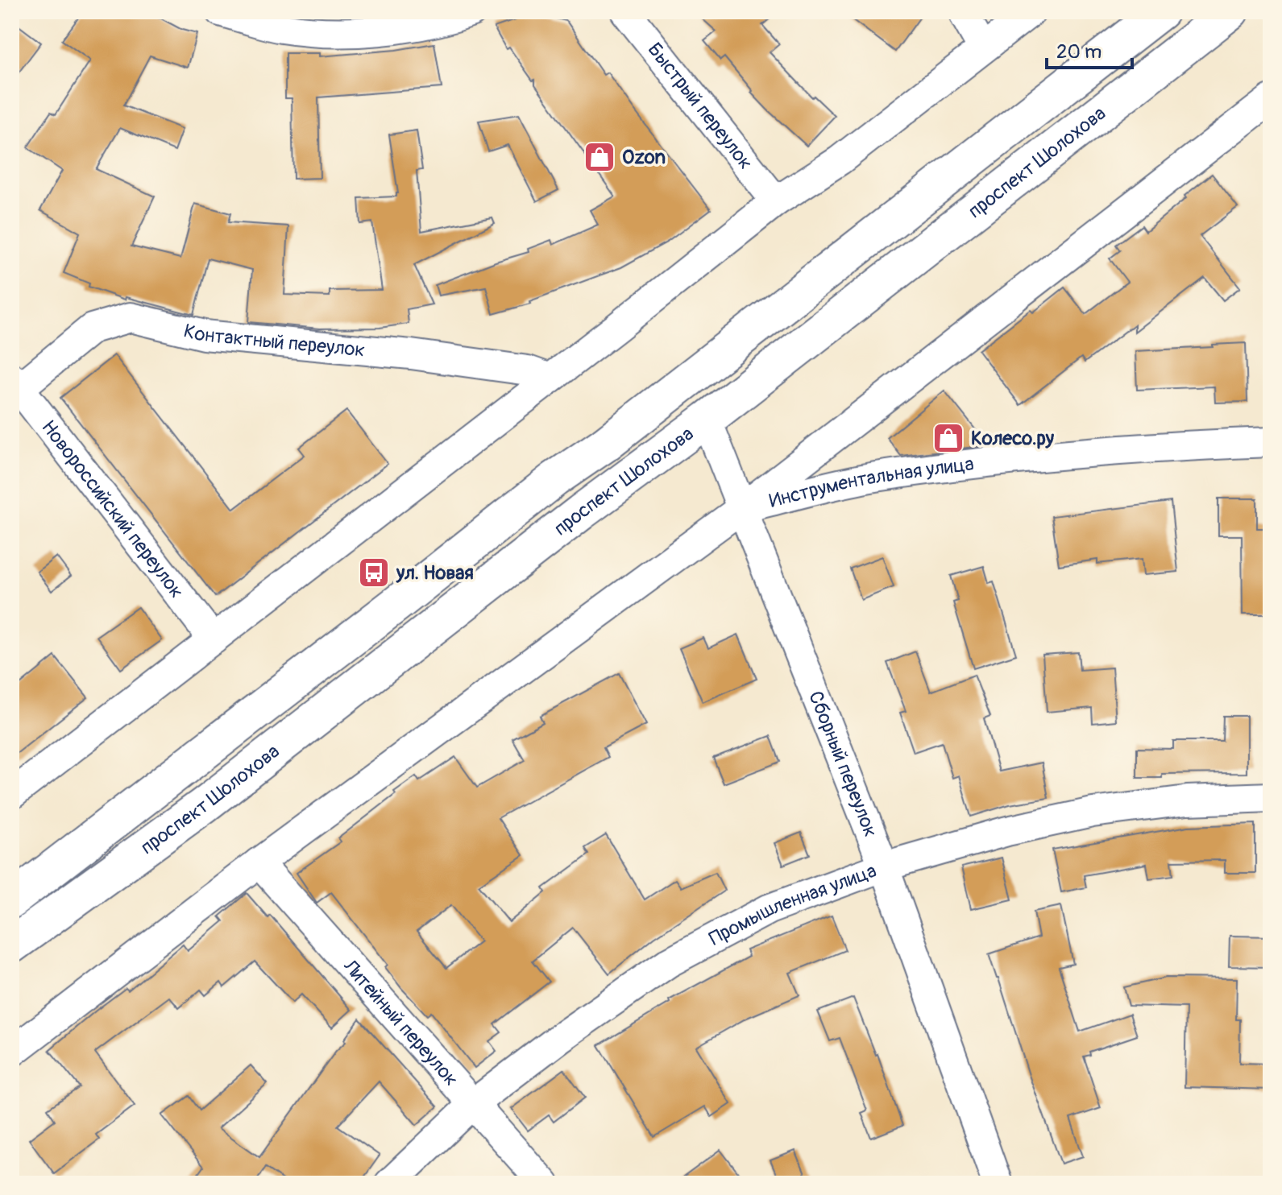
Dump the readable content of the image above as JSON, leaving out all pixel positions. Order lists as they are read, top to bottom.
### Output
{
  "streets": {
    "main road": ["проспект Шолохова"],
    "street": [
      "Быстрый переулок",
      "Контактный переулок",
      "Инструментальная улица",
      "Новороссийский переулок",
      "Сборный переулок",
      "Промышленная улица",
      "Литейный переулок"
    ]
  },
  "crossings": [
    ["проспект Шолохова", "Сборный переулок"],
    ["Контактный переулок", "Новороссийский переулок"],
    ["Инструментальная улица", "Сборный переулок"],
    ["Сборный переулок", "Промышленная улица"],
    ["Промышленная улица", "Литейный переулок"]
  ],
  "places": {
    "shop": ["Ozon", "Колесо.ру"],
    "bus stop": ["ул. Новая"]
  },
  "scale_bar": "20 m"
}
